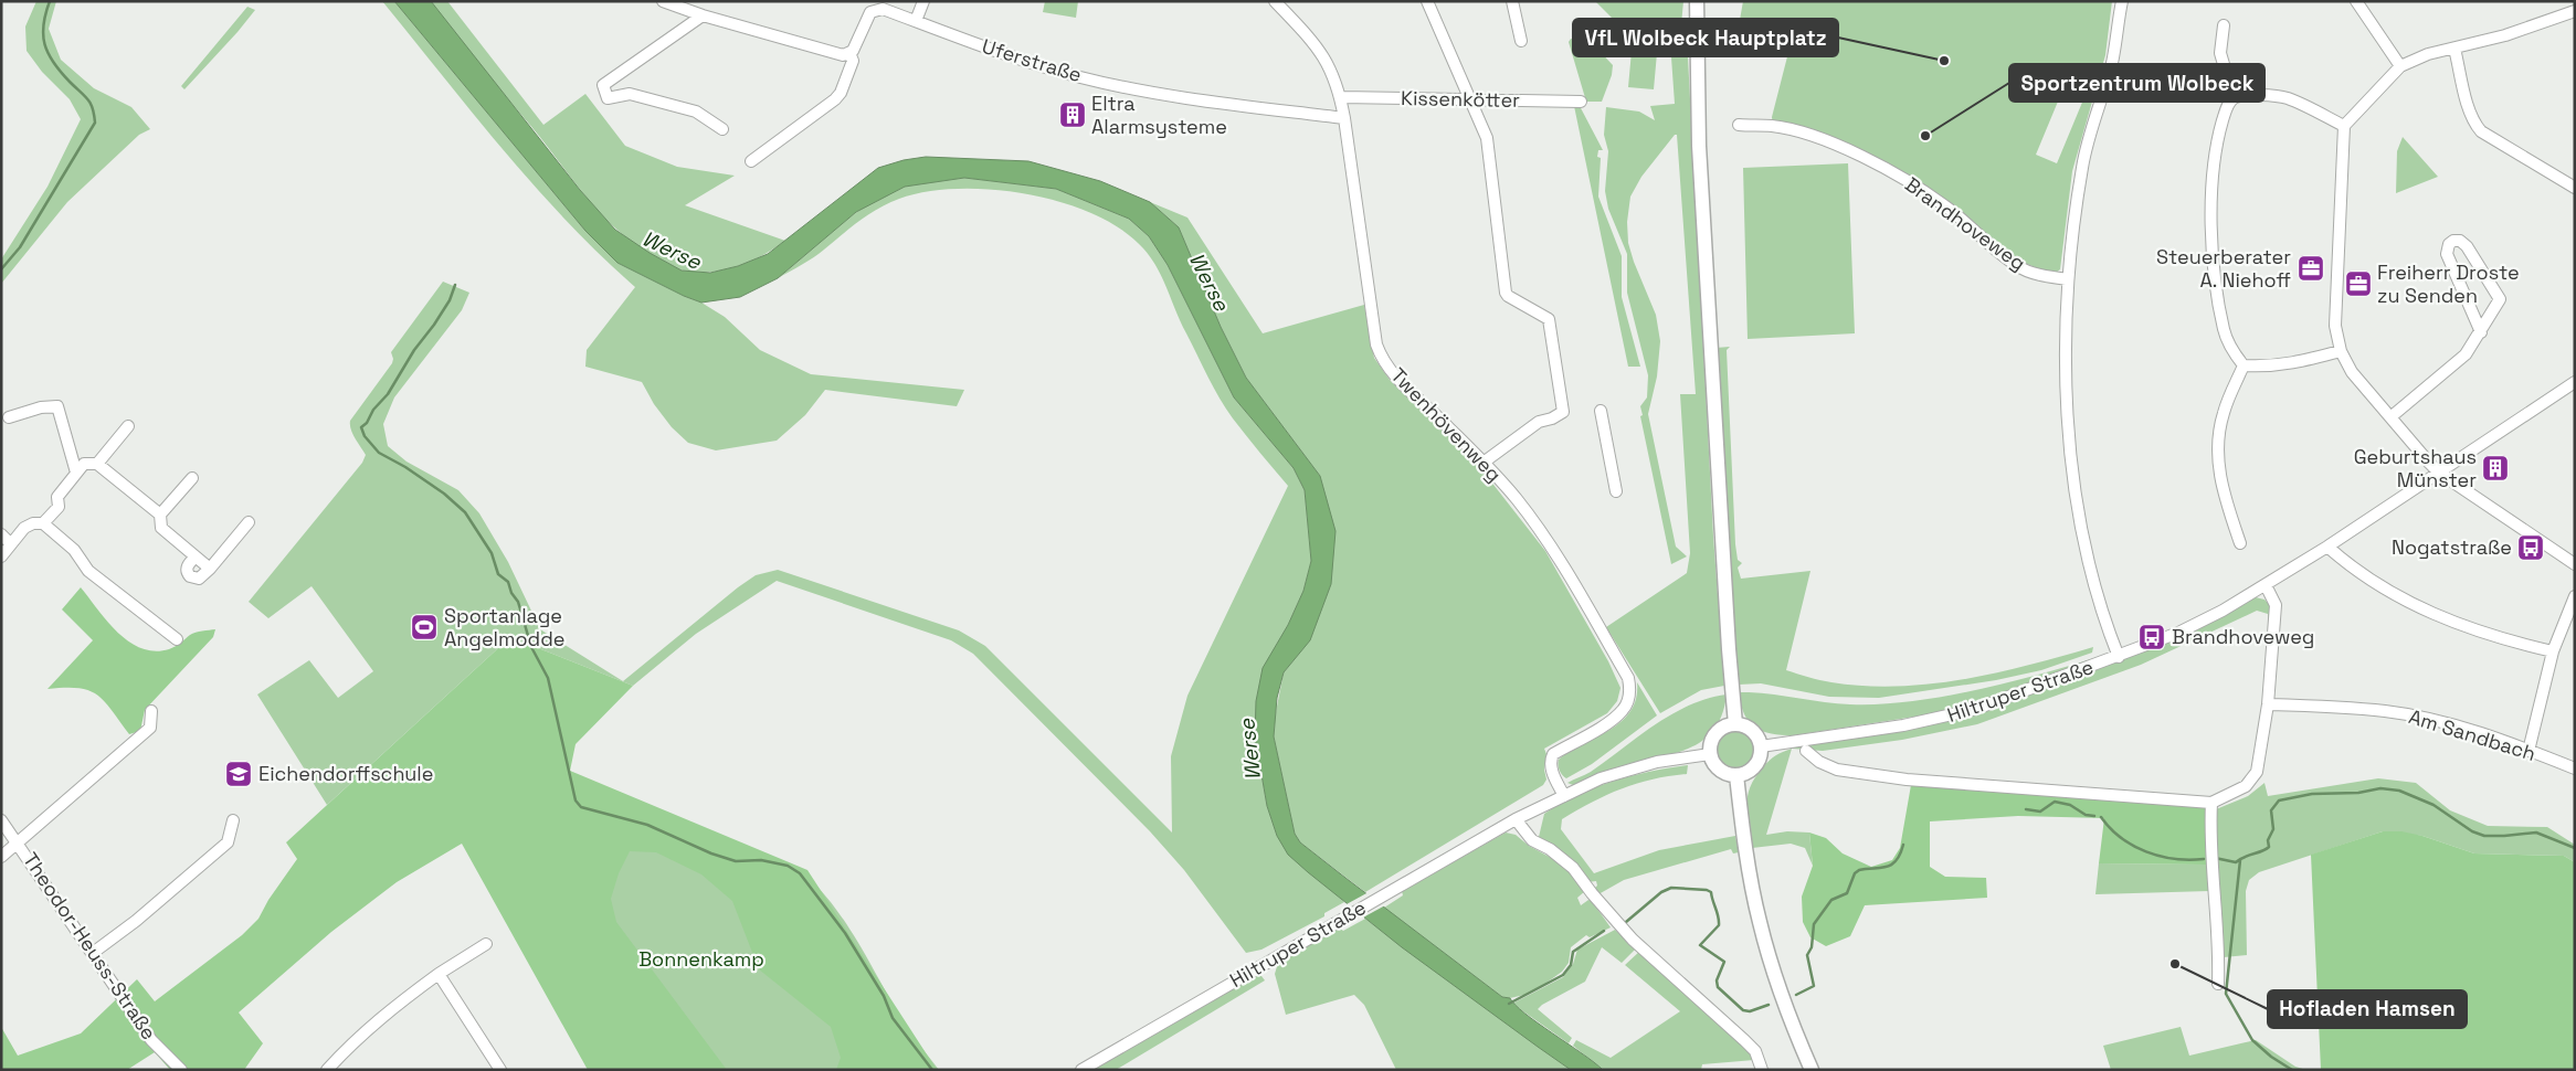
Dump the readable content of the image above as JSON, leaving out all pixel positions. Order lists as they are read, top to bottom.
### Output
{
  "streets": {
    "street": [
      "Uferstraße",
      "Kissenkötter",
      "Brandhoveweg",
      "Twenhövenweg",
      "Hiltruper Straße",
      "Am Sandbach",
      "Theodor-Heuss-Straße"
    ]
  },
  "crossings": [
    ["Uferstraße", "Twenhövenweg"],
    ["Kissenkötter", "Twenhövenweg"],
    ["Twenhövenweg", "Hiltruper Straße"]
  ],
  "water": ["Werse"],
  "parks": ["Bonnenkamp"],
  "places": {
    "other": ["VfL Wolbeck Hauptplatz", "Sportzentrum Wolbeck", "Hofladen Hamsen"],
    "building": ["Eltra Alarmsysteme", "Geburtshaus Münster"],
    "office": ["Steuerberater A. Niehoff", "Freiherr Droste zu Senden"],
    "bus stop": ["Nogatstraße", "Brandhoveweg"],
    "sports": ["Sportanlage Angelmodde"],
    "school or university": ["Eichendorffschule"]
  }
}
